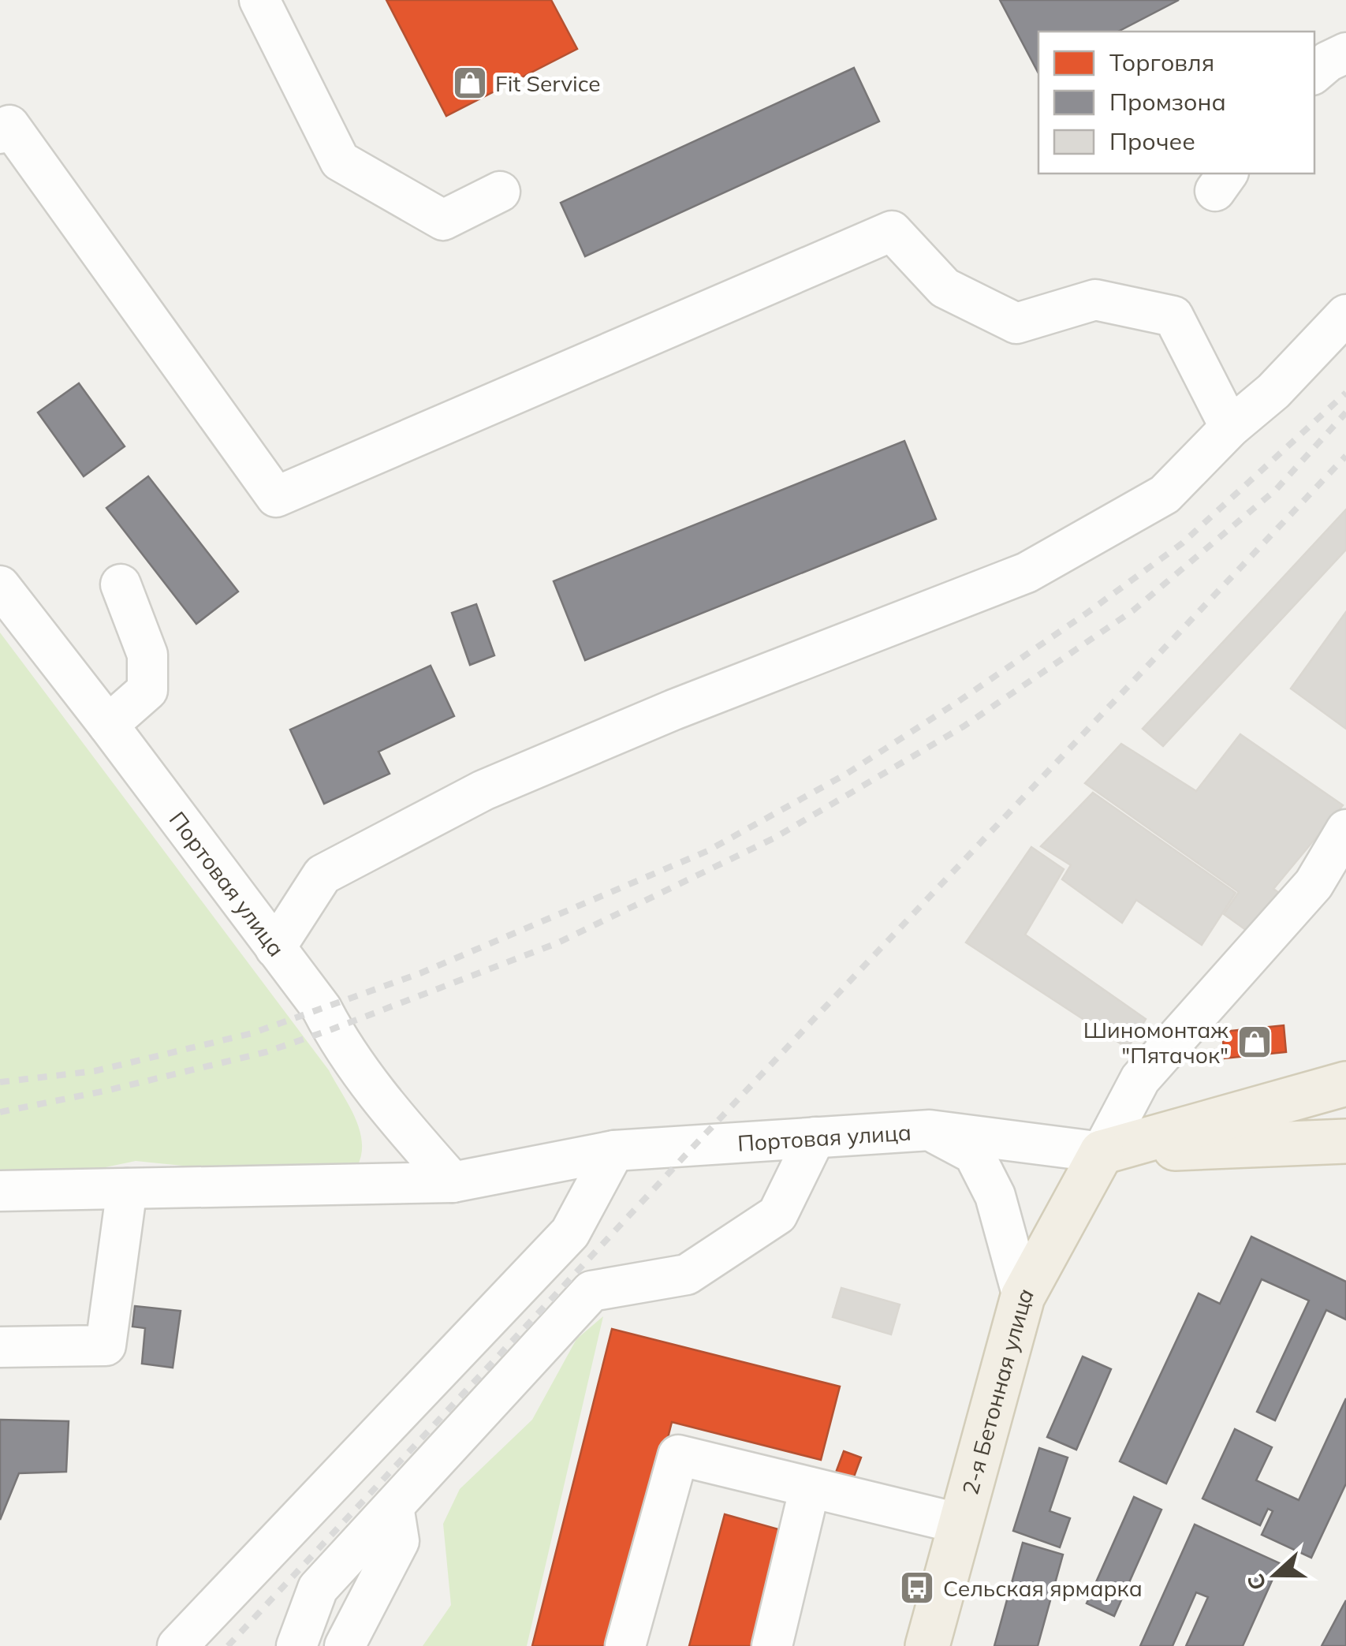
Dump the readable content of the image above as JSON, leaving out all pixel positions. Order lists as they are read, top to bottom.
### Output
{
  "streets": {
    "main road": ["Портовая улица", "2-я Бетонная улица"]
  },
  "crossings": [
    ["Портовая улица", "2-я Бетонная улица"]
  ],
  "places": {
    "shop": ["Fit Service", "Шиномонтаж \"Пятачок\""],
    "bus stop": ["Сельская ярмарка"]
  },
  "legend": ["Торговля", "Промзона", "Прочее"],
  "north": "left"
}
